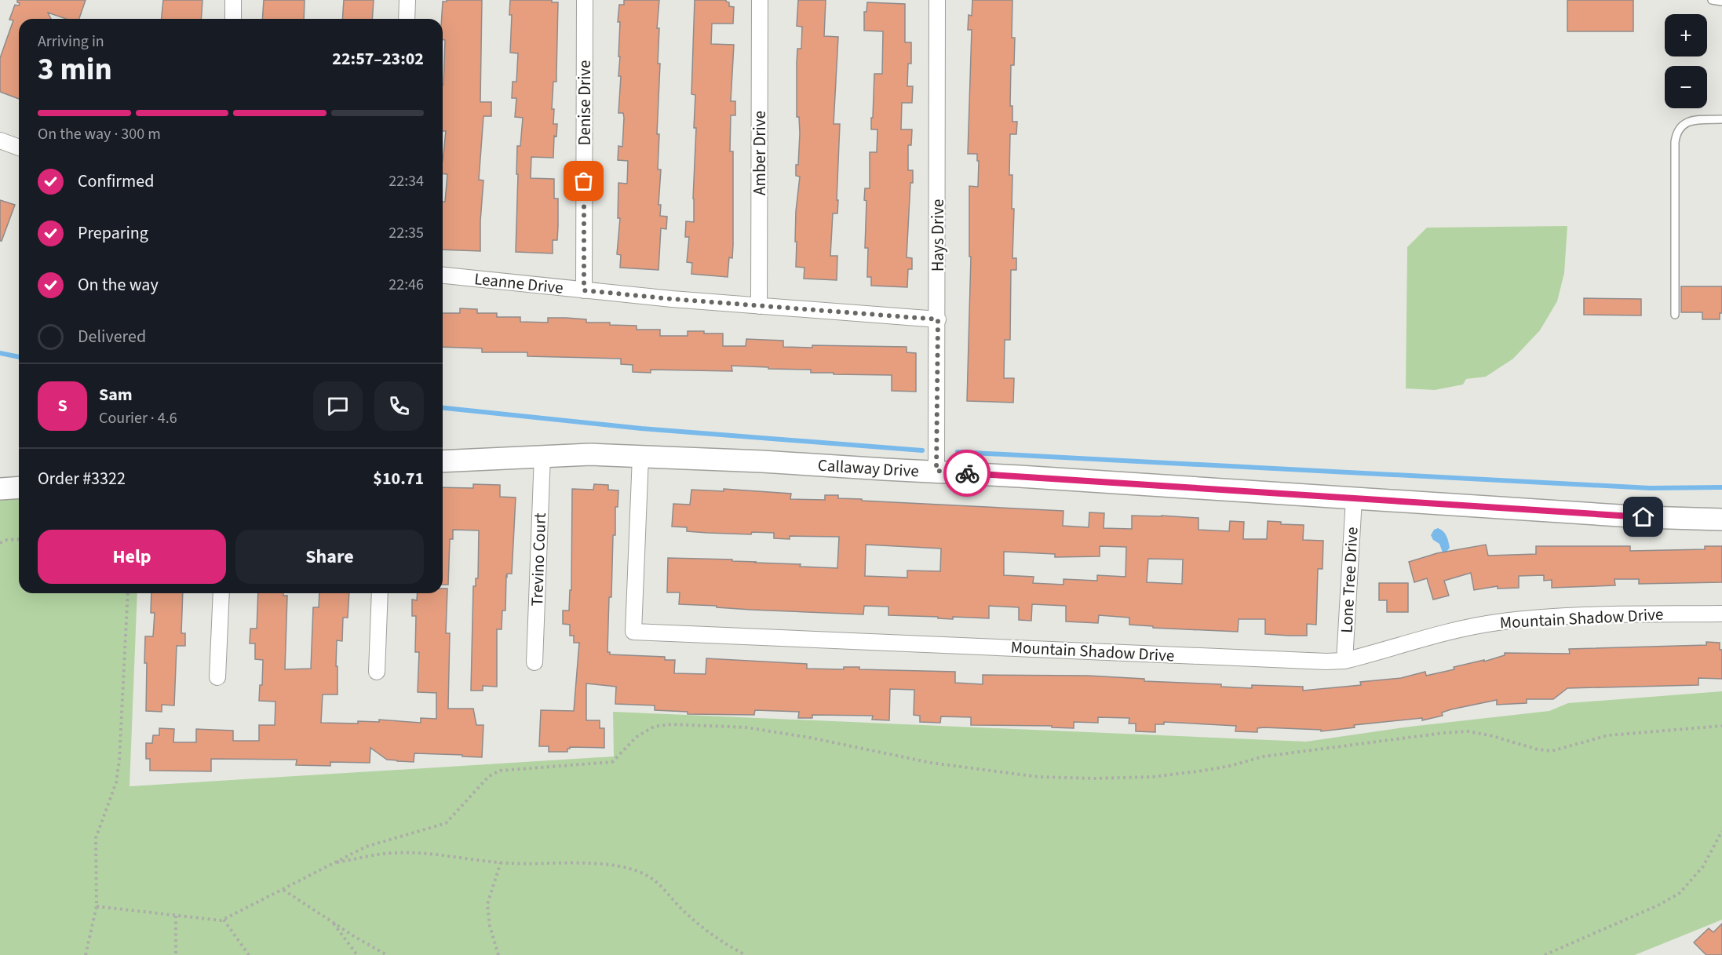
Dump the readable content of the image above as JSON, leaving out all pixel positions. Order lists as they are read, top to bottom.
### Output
{
  "streets": {
    "street": [
      "Denise Drive",
      "Amber Drive",
      "Hays Drive",
      "Leanne Drive",
      "Callaway Drive",
      "Trevino Court",
      "Lone Tree Drive",
      "Mountain Shadow Drive"
    ]
  },
  "crossings": [
    ["Denise Drive", "Leanne Drive"],
    ["Amber Drive", "Leanne Drive"],
    ["Hays Drive", "Leanne Drive"],
    ["Hays Drive", "Callaway Drive"],
    ["Callaway Drive", "Trevino Court"],
    ["Callaway Drive", "Lone Tree Drive"],
    ["Callaway Drive", "Mountain Shadow Drive"],
    ["Lone Tree Drive", "Mountain Shadow Drive"]
  ],
  "page": {
    "map_buttons": ["+", "−"],
    "heading": ["3 min", "Arriving in", "22:57–23:02"],
    "panel": [
      "Sam",
      "Courier · 4.6",
      "Order #3322",
      "$10.71"
    ],
    "bar": "On the way · 300 m",
    "list": [
      ["Confirmed", "22:34"],
      ["Preparing", "22:35"],
      ["On the way", "22:46"],
      "Delivered"
    ],
    "round": "S",
    "buttons": ["Help", "Share"]
  }
}
